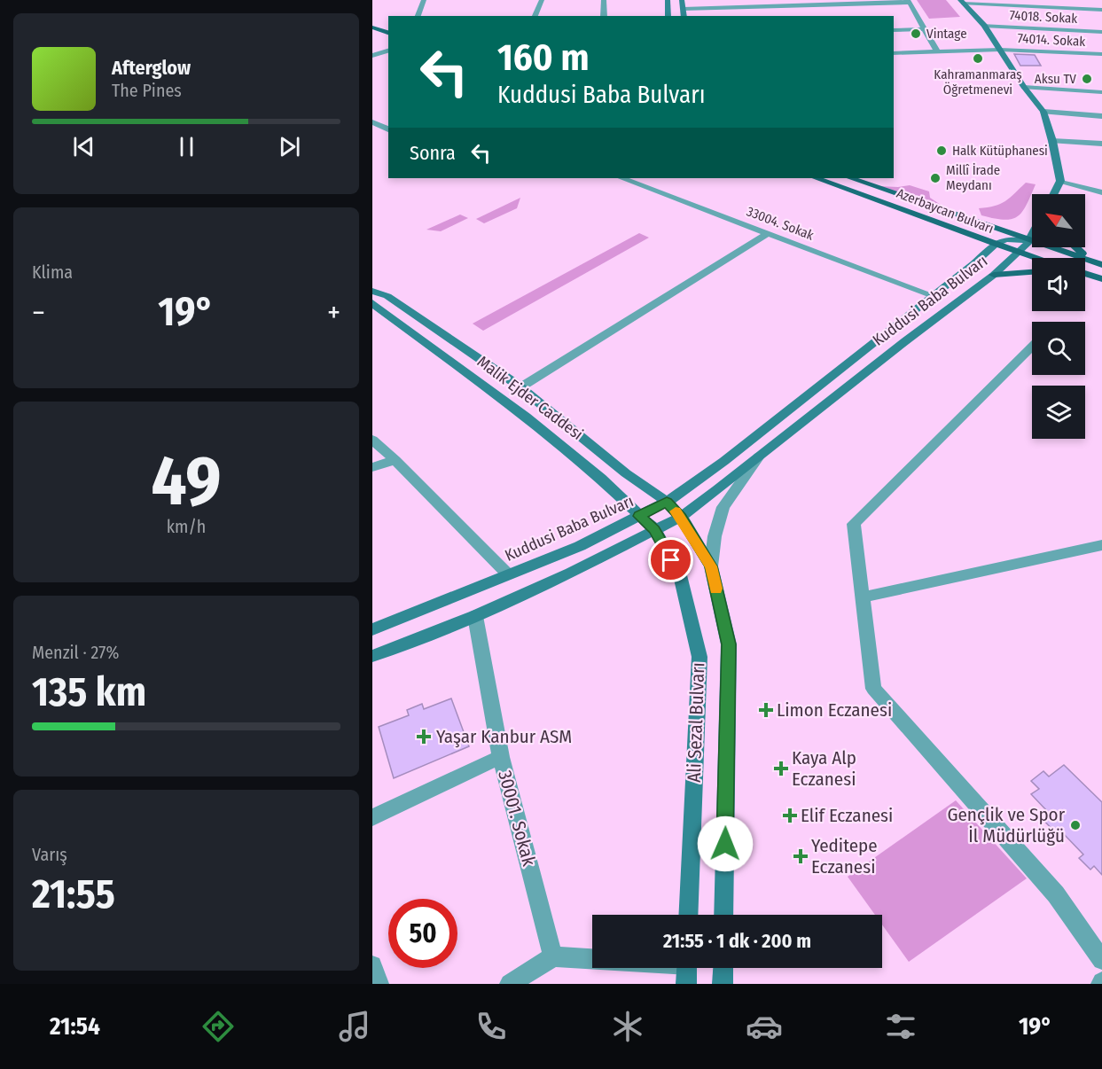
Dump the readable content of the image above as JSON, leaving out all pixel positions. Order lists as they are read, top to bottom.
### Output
{
  "streets": {
    "main road": [
      "Azerbaycan Bulvarı",
      "Kuddusi Baba Bulvarı",
      "Malik Ejder Caddesi",
      "Ali Sezal Bulvarı"
    ],
    "street": [
      "74018. Sokak",
      "74014. Sokak",
      "33004. Sokak",
      "30001. Sokak"
    ]
  },
  "crossings": [
    ["Azerbaycan Bulvarı", "Kuddusi Baba Bulvarı"],
    ["33004. Sokak", "Kuddusi Baba Bulvarı"],
    ["Kuddusi Baba Bulvarı", "Malik Ejder Caddesi"],
    ["Kuddusi Baba Bulvarı", "Ali Sezal Bulvarı"],
    ["Kuddusi Baba Bulvarı", "30001. Sokak"],
    ["Malik Ejder Caddesi", "Ali Sezal Bulvarı"]
  ],
  "places": {
    "other": [
      "Vintage",
      "Kahramanmaraş Öğretmenevi",
      "Aksu TV",
      "Halk Kütüphanesi",
      "Millî İrade Meydanı",
      "Gençlik ve Spor İl Müdürlüğü"
    ],
    "health": [
      "Limon Eczanesi",
      "Yaşar Kanbur ASM",
      "Kaya Alp Eczanesi",
      "Elif Eczanesi",
      "Yeditepe Eczanesi"
    ]
  },
  "north": "top left",
  "page": {
    "turn": ["160 m", "Kuddusi Baba Bulvarı"],
    "song": ["Afterglow", "The Pines"],
    "then": "Sonra",
    "tile": [
      "Klima",
      ["49", "km/h"],
      ["Menzil · 27%", "135 km"],
      ["Varış", "21:55"]
    ],
    "heat": ["−", "19°", "+"],
    "limit": "50",
    "trip": "21:55 · 1 dk · 200 m",
    "tabs": ["21:54", "19°"]
  }
}
